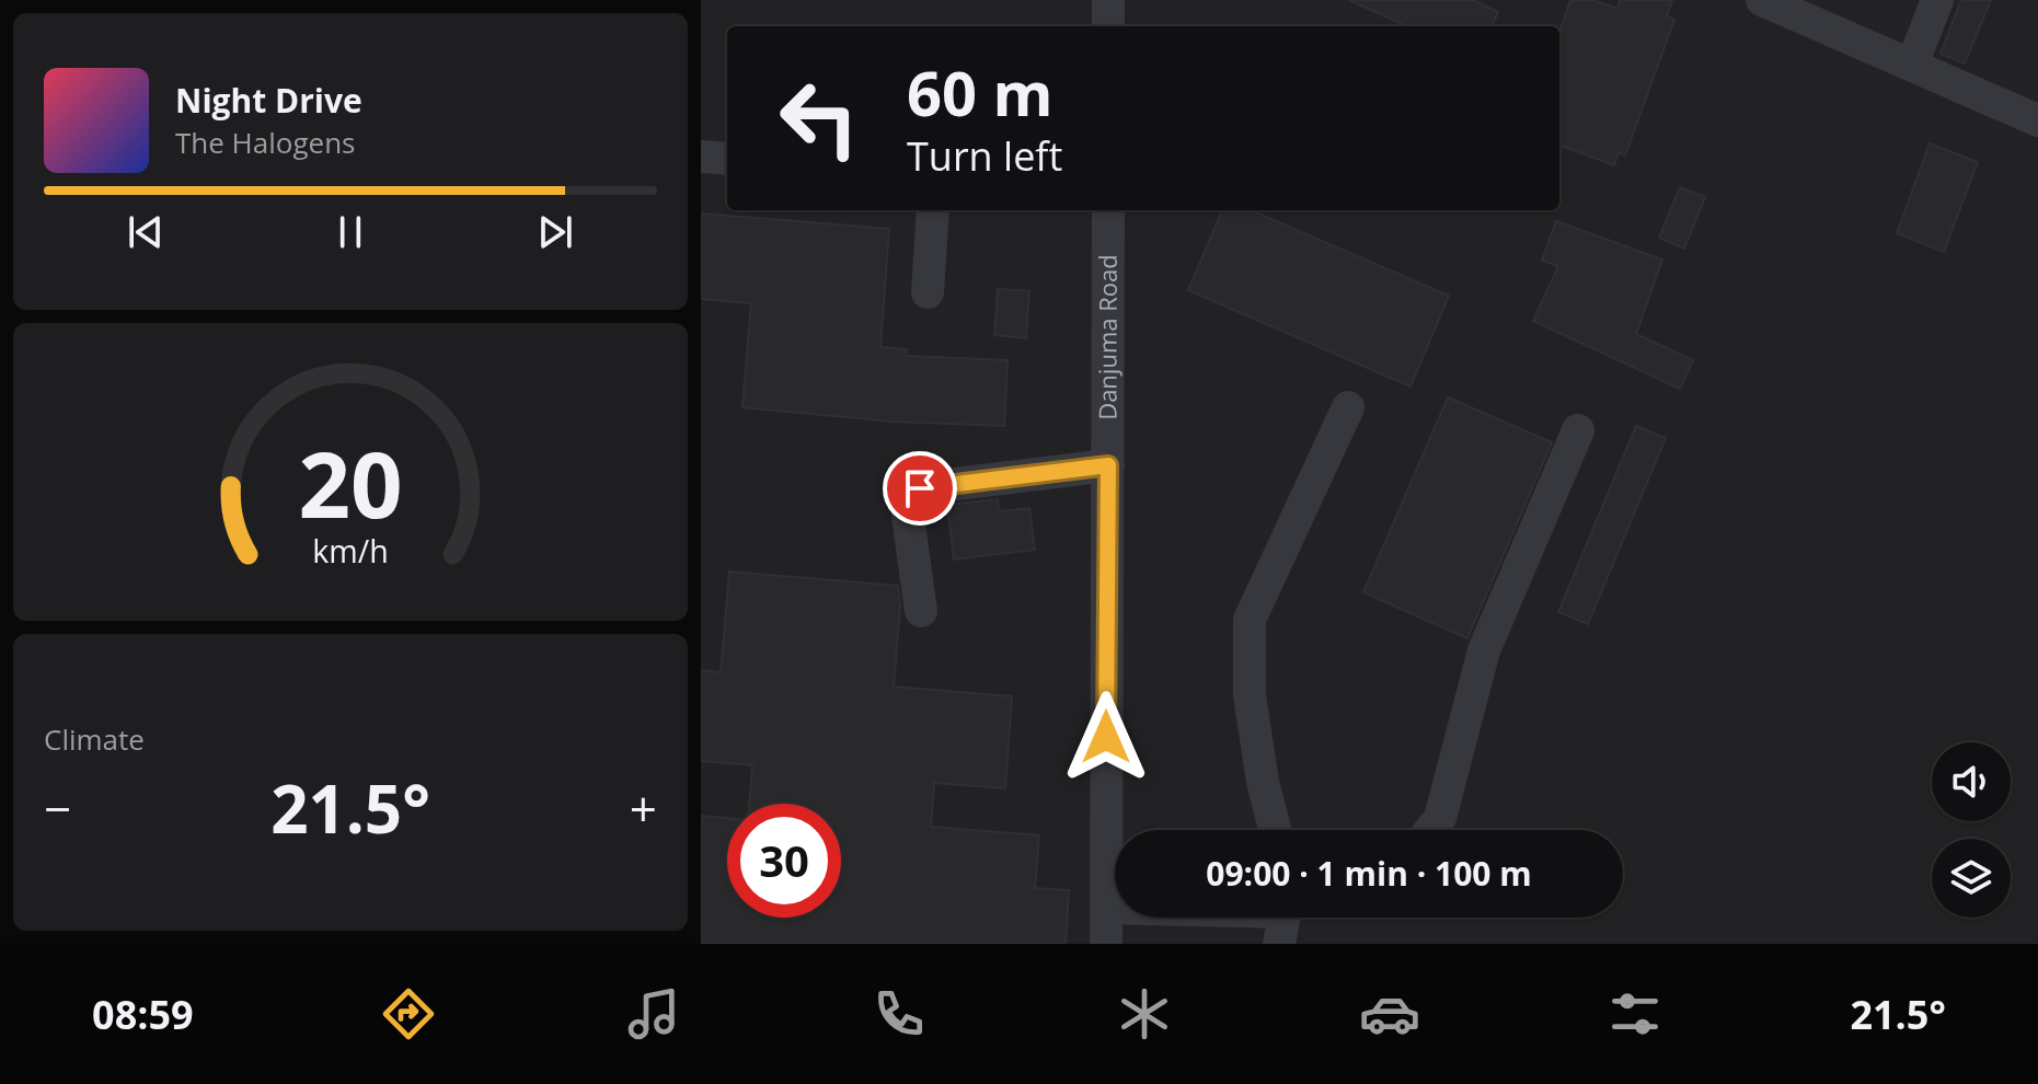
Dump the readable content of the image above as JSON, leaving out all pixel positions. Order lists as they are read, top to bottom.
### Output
{
  "streets": {
    "street": ["Danjuma Road"]
  },
  "page": {
    "turn": ["60 m", "Turn left"],
    "song": ["Night Drive", "The Halogens"],
    "tile": "Climate",
    "heat": ["−", "21.5°", "+"],
    "limit": "30",
    "trip": "09:00 · 1 min · 100 m",
    "tabs": ["08:59", "21.5°"],
    "gauge": ["20", "km/h"]
  }
}
